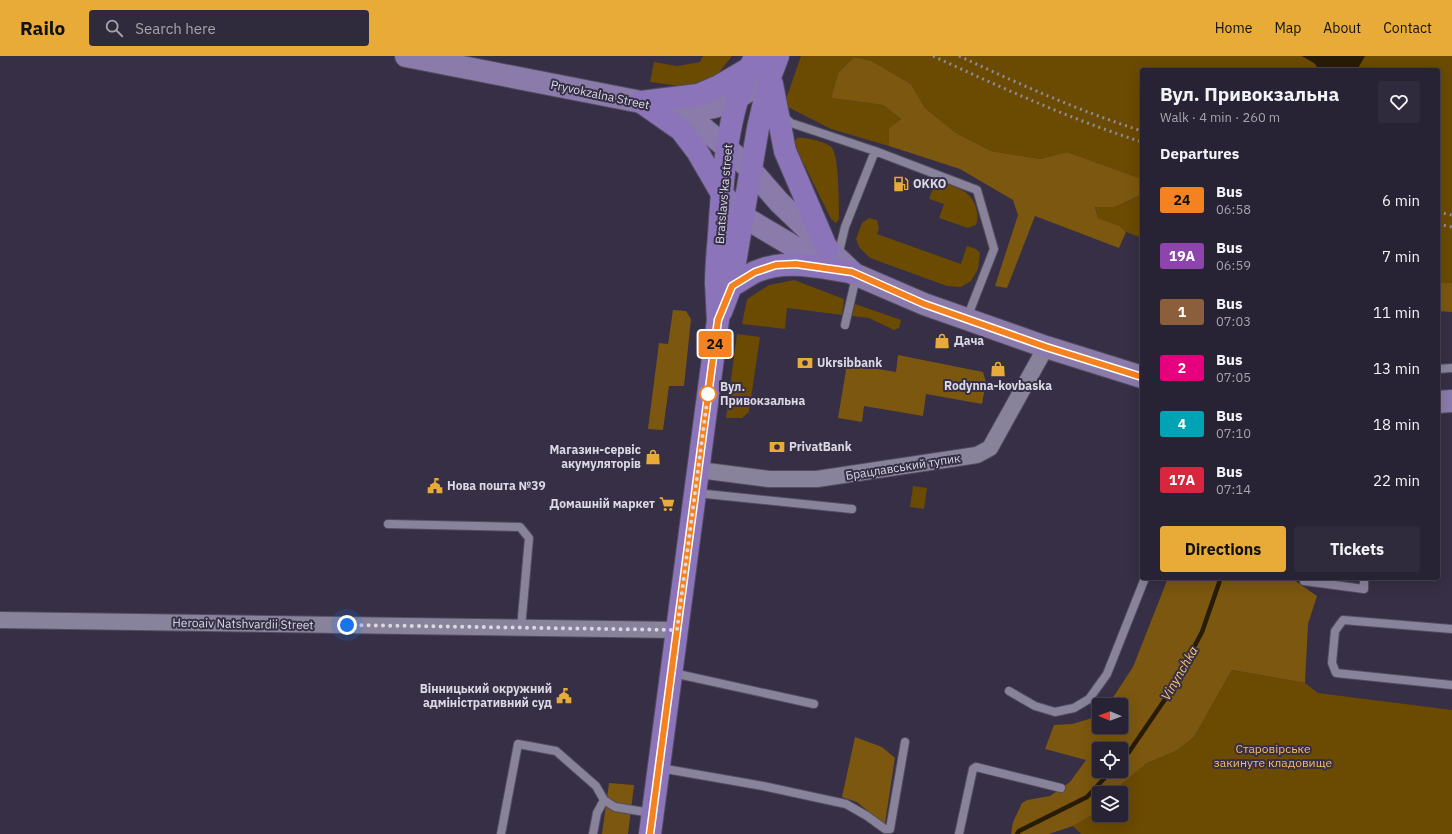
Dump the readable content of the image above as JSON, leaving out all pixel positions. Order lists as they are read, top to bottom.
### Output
{
  "streets": {
    "main road": ["Bratslavs'ka street"],
    "street": ["Pryvokzalna Street", "Брацлавський тупик", "Heroaiv Natshvardii Street"]
  },
  "crossings": [
    ["Pryvokzalna Street", "Bratslavs'ka street"],
    ["Pryvokzalna Street", "Брацлавський тупик"],
    ["Bratslavs'ka street", "Брацлавський тупик"],
    ["Bratslavs'ka street", "Heroaiv Natshvardii Street"]
  ],
  "water": ["Vinynchka"],
  "parks": ["Старовірське закинуте кладовище"],
  "places": {
    "fuel station": ["OKKO"],
    "shop": ["Дача", "Rodynna-kovbaska", "Магазин-сервіс акумуляторів"],
    "bank": ["Ukrsibbank", "PrivatBank"],
    "other": ["Вул. Привокзальна"],
    "public building": ["Нова пошта №39", "Вінницький окружний адміністративний суд"],
    "supermarket": ["Домашній маркет"]
  },
  "lines": ["bus line 24"],
  "north": "left",
  "page": {
    "header": "Railo",
    "search": "Search here",
    "nav": [
      "Home",
      "Map",
      "About",
      "Contact"
    ],
    "on_map": "24",
    "heading": [
      ["Вул. Привокзальна", "Walk · 4 min · 260 m"],
      "Departures"
    ],
    "list": [
      {
        "mark": "24",
        "name": "Bus",
        "note": "06:58",
        "value": "6 min"
      },
      {
        "mark": "19А",
        "name": "Bus",
        "note": "06:59",
        "value": "7 min"
      },
      {
        "mark": "1",
        "name": "Bus",
        "note": "07:03",
        "value": "11 min"
      },
      {
        "mark": "2",
        "name": "Bus",
        "note": "07:05",
        "value": "13 min"
      },
      {
        "mark": "4",
        "name": "Bus",
        "note": "07:10",
        "value": "18 min"
      },
      {
        "mark": "17А",
        "name": "Bus",
        "note": "07:14",
        "value": "22 min"
      }
    ],
    "buttons": ["Directions", "Tickets"]
  }
}
